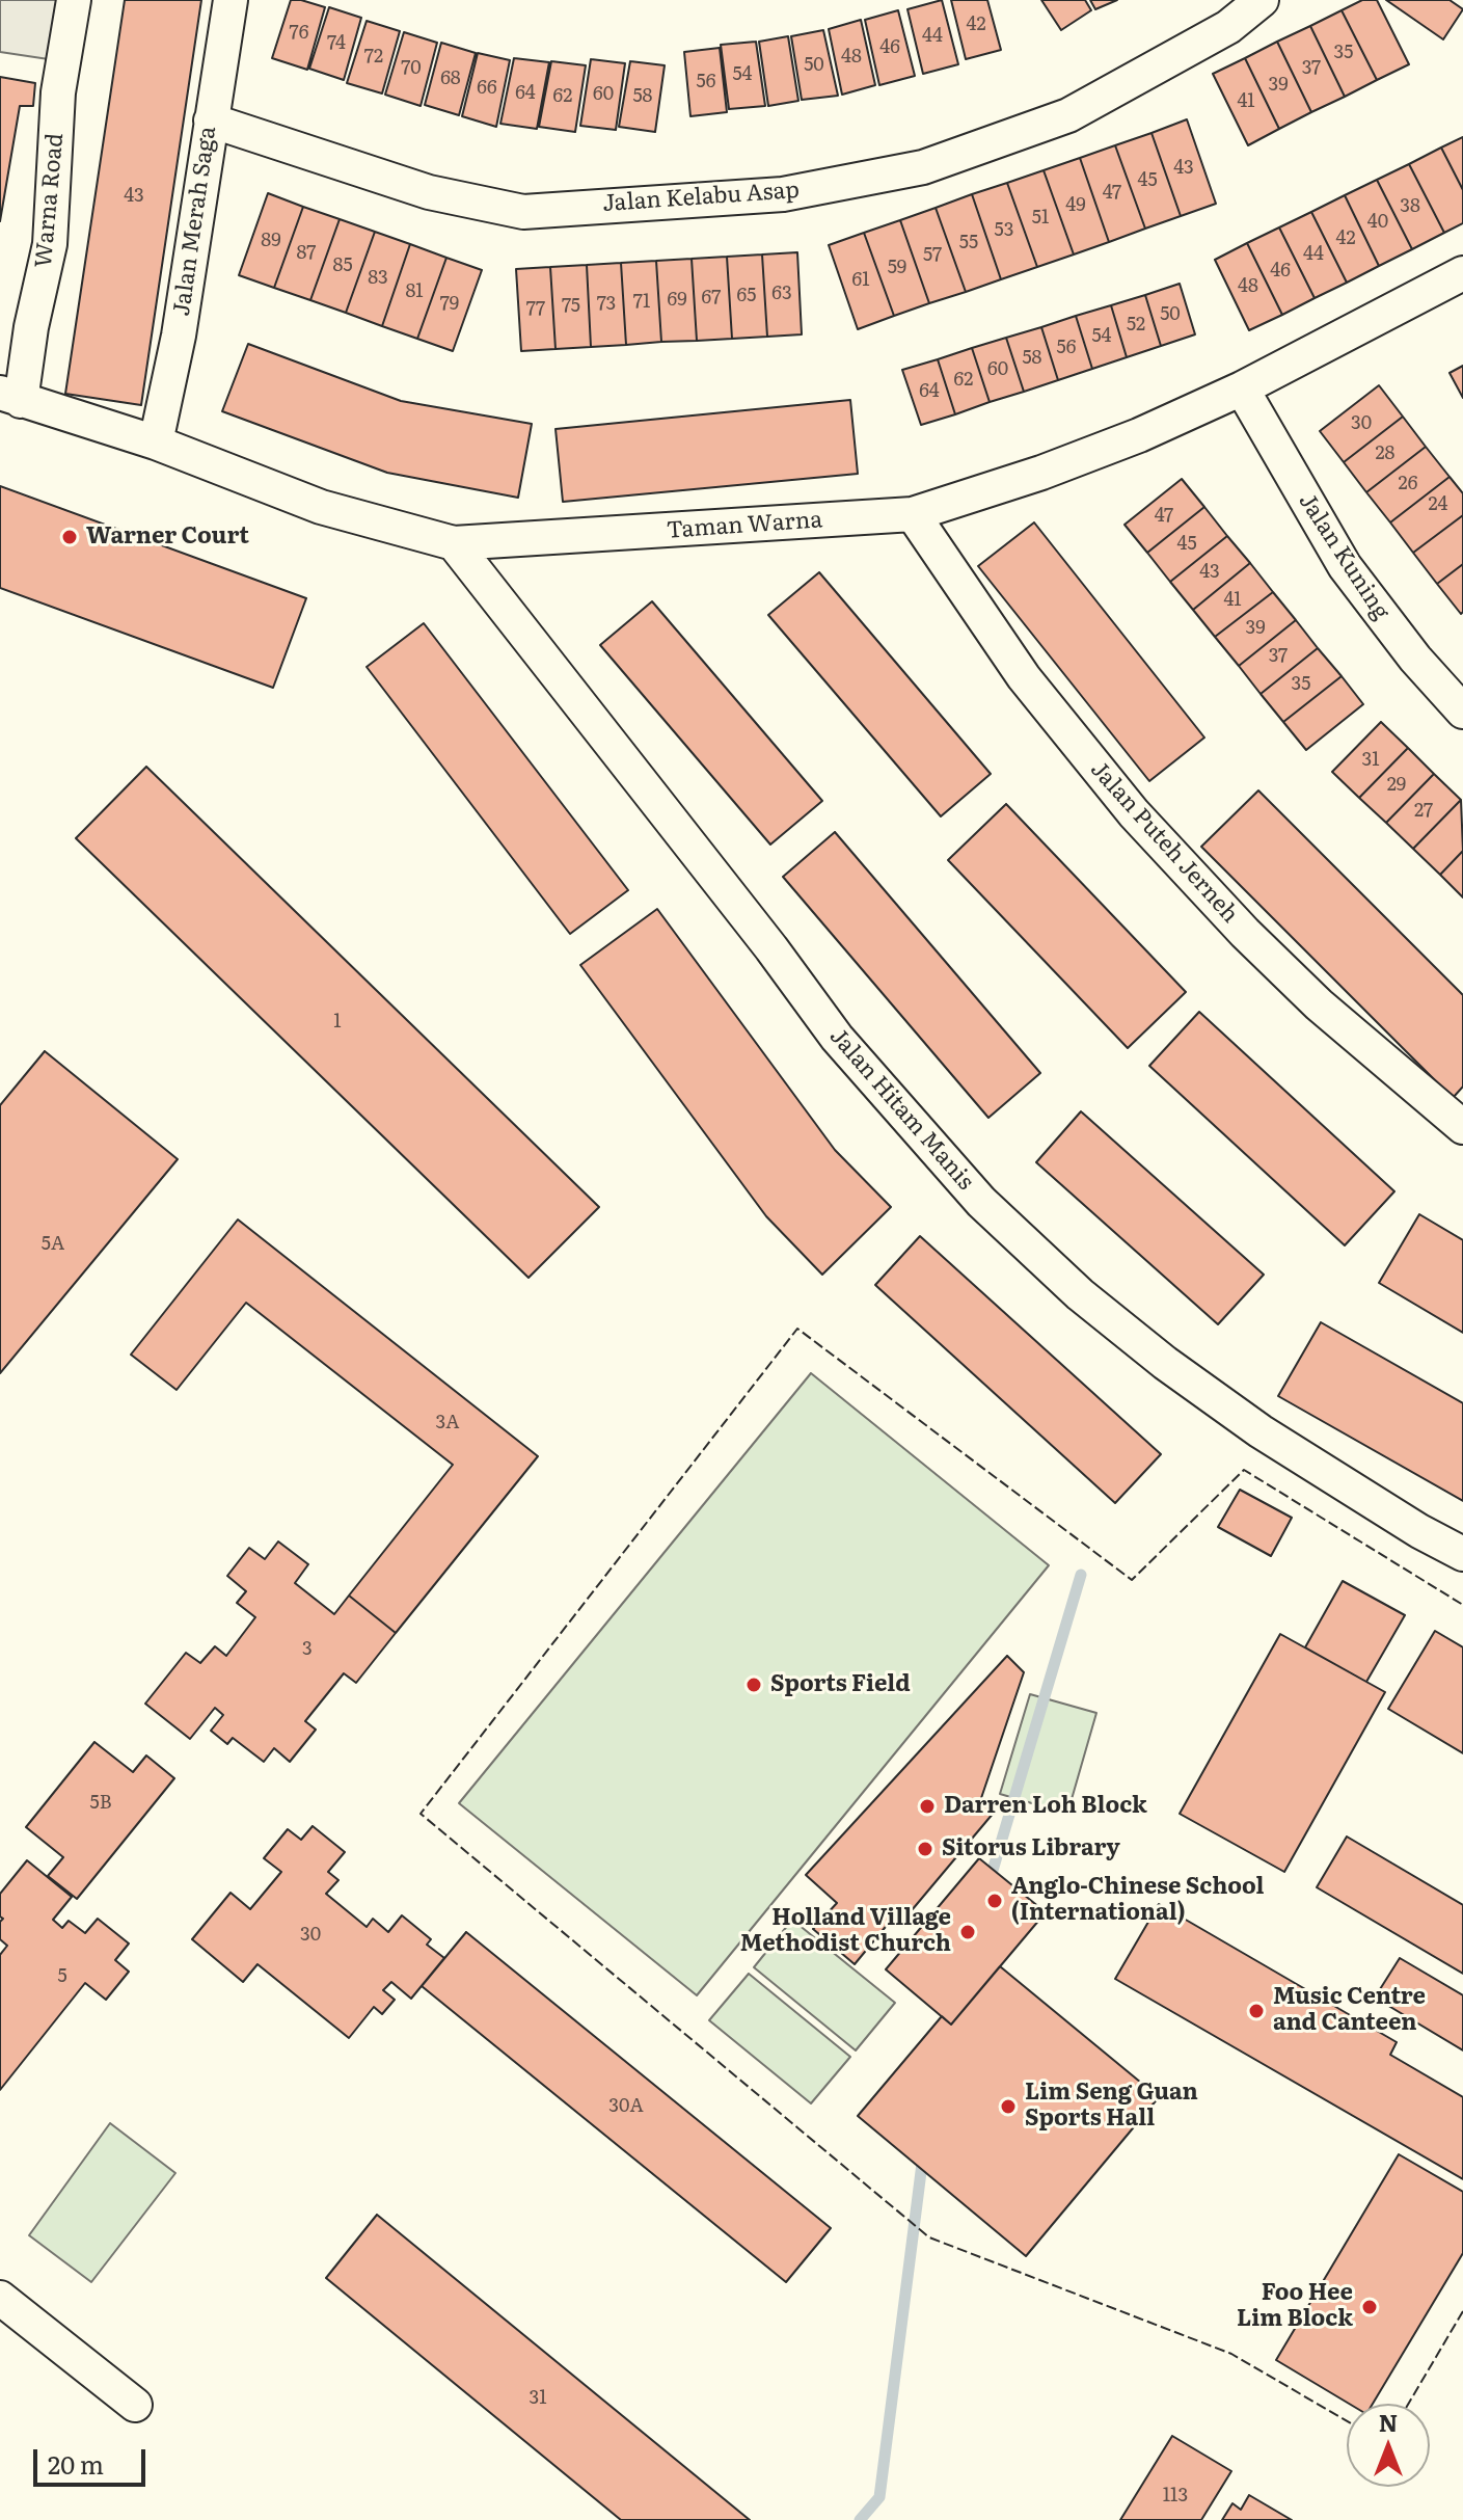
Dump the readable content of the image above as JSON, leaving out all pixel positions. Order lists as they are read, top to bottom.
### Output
{
  "streets": {
    "street": [
      "Jalan Kelabu Asap",
      "Warna Road",
      "Jalan Merah Saga",
      "Taman Warna",
      "Jalan Kuning",
      "Jalan Puteh Jerneh",
      "Jalan Hitam Manis"
    ]
  },
  "crossings": [
    ["Jalan Kelabu Asap", "Jalan Merah Saga"],
    ["Warna Road", "Taman Warna"],
    ["Jalan Merah Saga", "Taman Warna"],
    ["Taman Warna", "Jalan Kuning"],
    ["Taman Warna", "Jalan Puteh Jerneh"],
    ["Taman Warna", "Jalan Hitam Manis"]
  ],
  "places": [
    "Warner Court",
    "Sports Field",
    "Darren Loh Block",
    "Sitorus Library",
    "Anglo-Chinese School (International)",
    "Holland Village Methodist Church",
    "Music Centre and Canteen",
    "Lim Seng Guan Sports Hall",
    "Foo Hee Lim Block"
  ],
  "house_numbers": [
    "42",
    "76",
    "44",
    "74",
    "46",
    "35",
    "72",
    "48",
    "50",
    "70",
    "37",
    "54",
    "68",
    "56",
    "39",
    "66",
    "64",
    "60",
    "62",
    "58",
    "41",
    "43",
    "45",
    "47",
    "43",
    "49",
    "38",
    "51",
    "40",
    "53",
    "42",
    "89",
    "55",
    "87",
    "44",
    "57",
    "85",
    "59",
    "46",
    "83",
    "61",
    "48",
    "81",
    "63",
    "65",
    "67",
    "69",
    "71",
    "79",
    "73",
    "75",
    "77",
    "50",
    "52",
    "54",
    "56",
    "58",
    "60",
    "62",
    "64",
    "30",
    "28",
    "26",
    "24",
    "47",
    "45",
    "43",
    "41",
    "39",
    "37",
    "35",
    "31",
    "29",
    "27",
    "1",
    "5A",
    "3A",
    "3",
    "5B",
    "30",
    "5",
    "30A",
    "31",
    "113"
  ],
  "scale_bar": "20 m",
  "north": "top"
}
